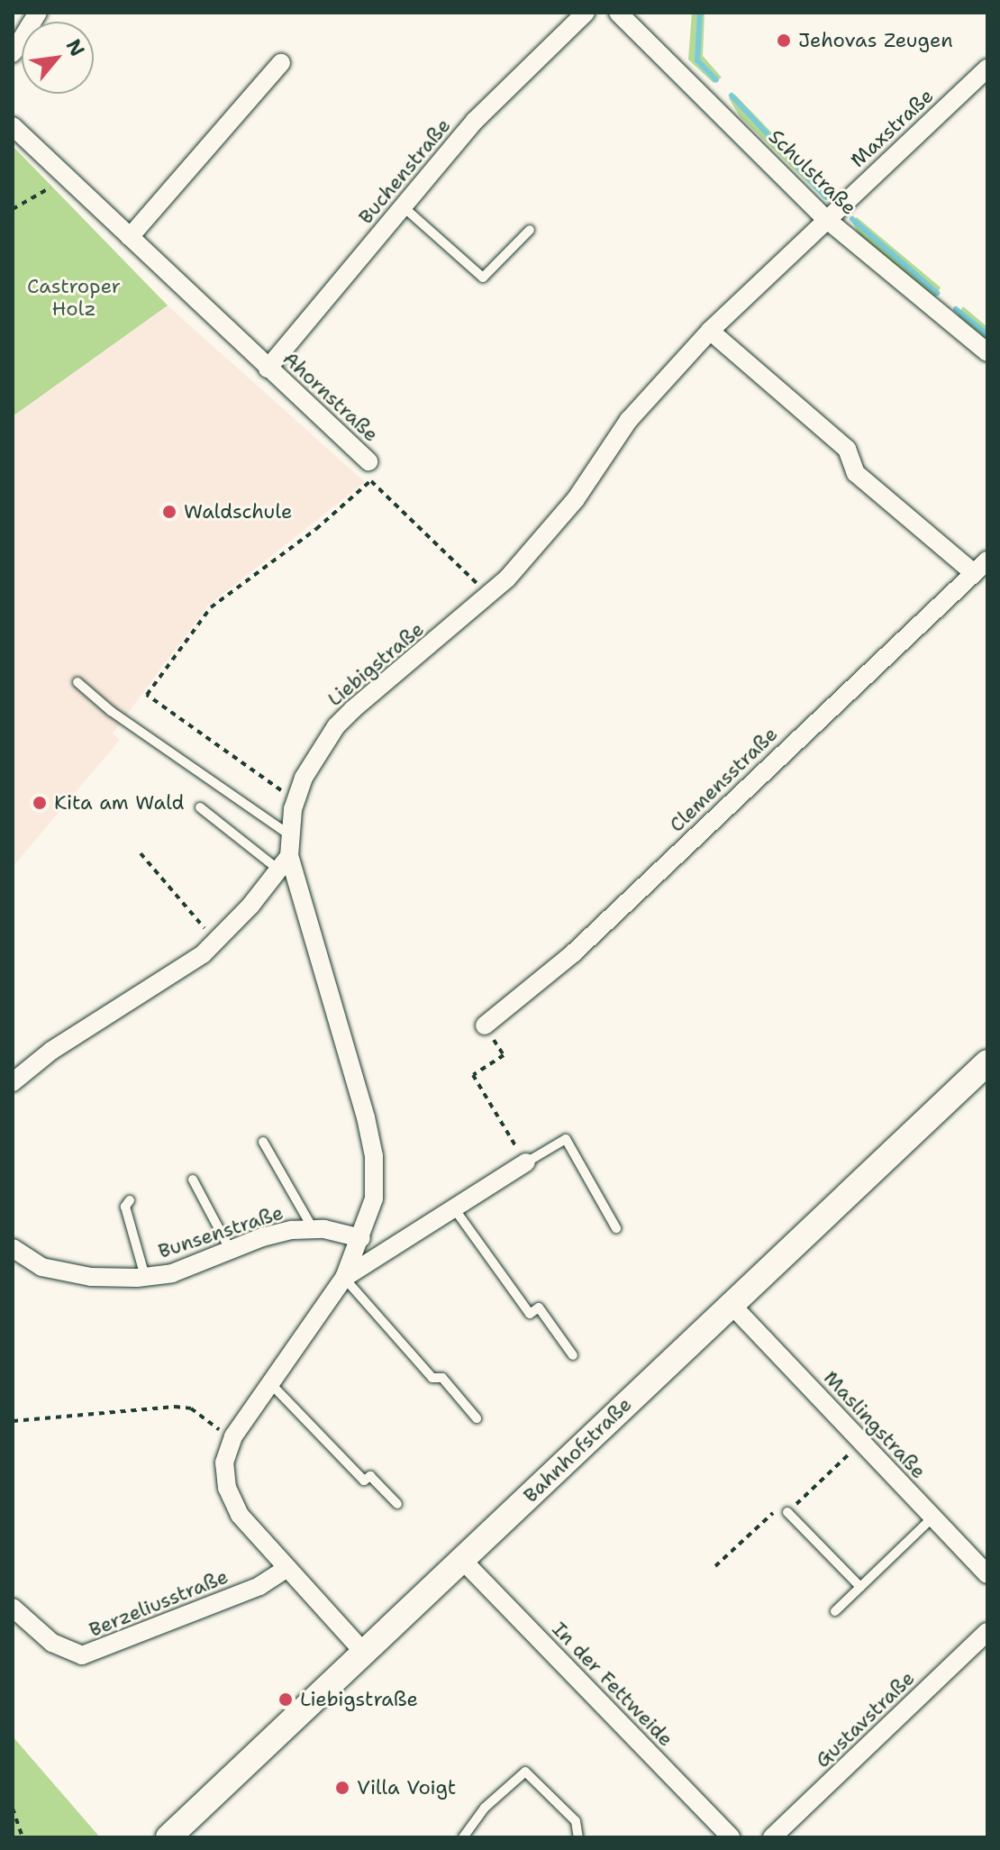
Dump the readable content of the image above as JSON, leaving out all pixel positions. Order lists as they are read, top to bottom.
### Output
{
  "streets": {
    "main road": ["Bahnhofstraße"],
    "street": [
      "Maxstraße",
      "Buchenstraße",
      "Schulstraße",
      "Ahornstraße",
      "Liebigstraße",
      "Clemensstraße",
      "Bunsenstraße",
      "Maslingstraße",
      "Berzeliusstraße",
      "In der Fettweide",
      "Gustavstraße"
    ]
  },
  "crossings": [
    ["Maxstraße", "Schulstraße"],
    ["Maxstraße", "Liebigstraße"],
    ["Buchenstraße", "Ahornstraße"],
    ["Schulstraße", "Liebigstraße"],
    ["Liebigstraße", "Bunsenstraße"],
    ["Liebigstraße", "Bahnhofstraße"],
    ["Liebigstraße", "Berzeliusstraße"],
    ["Maslingstraße", "Bahnhofstraße"],
    ["Bahnhofstraße", "In der Fettweide"]
  ],
  "parks": ["Castroper Holz"],
  "places": [
    "Jehovas Zeugen",
    "Waldschule",
    "Kita am Wald",
    "Liebigstraße",
    "Villa Voigt"
  ],
  "north": "top right"
}
